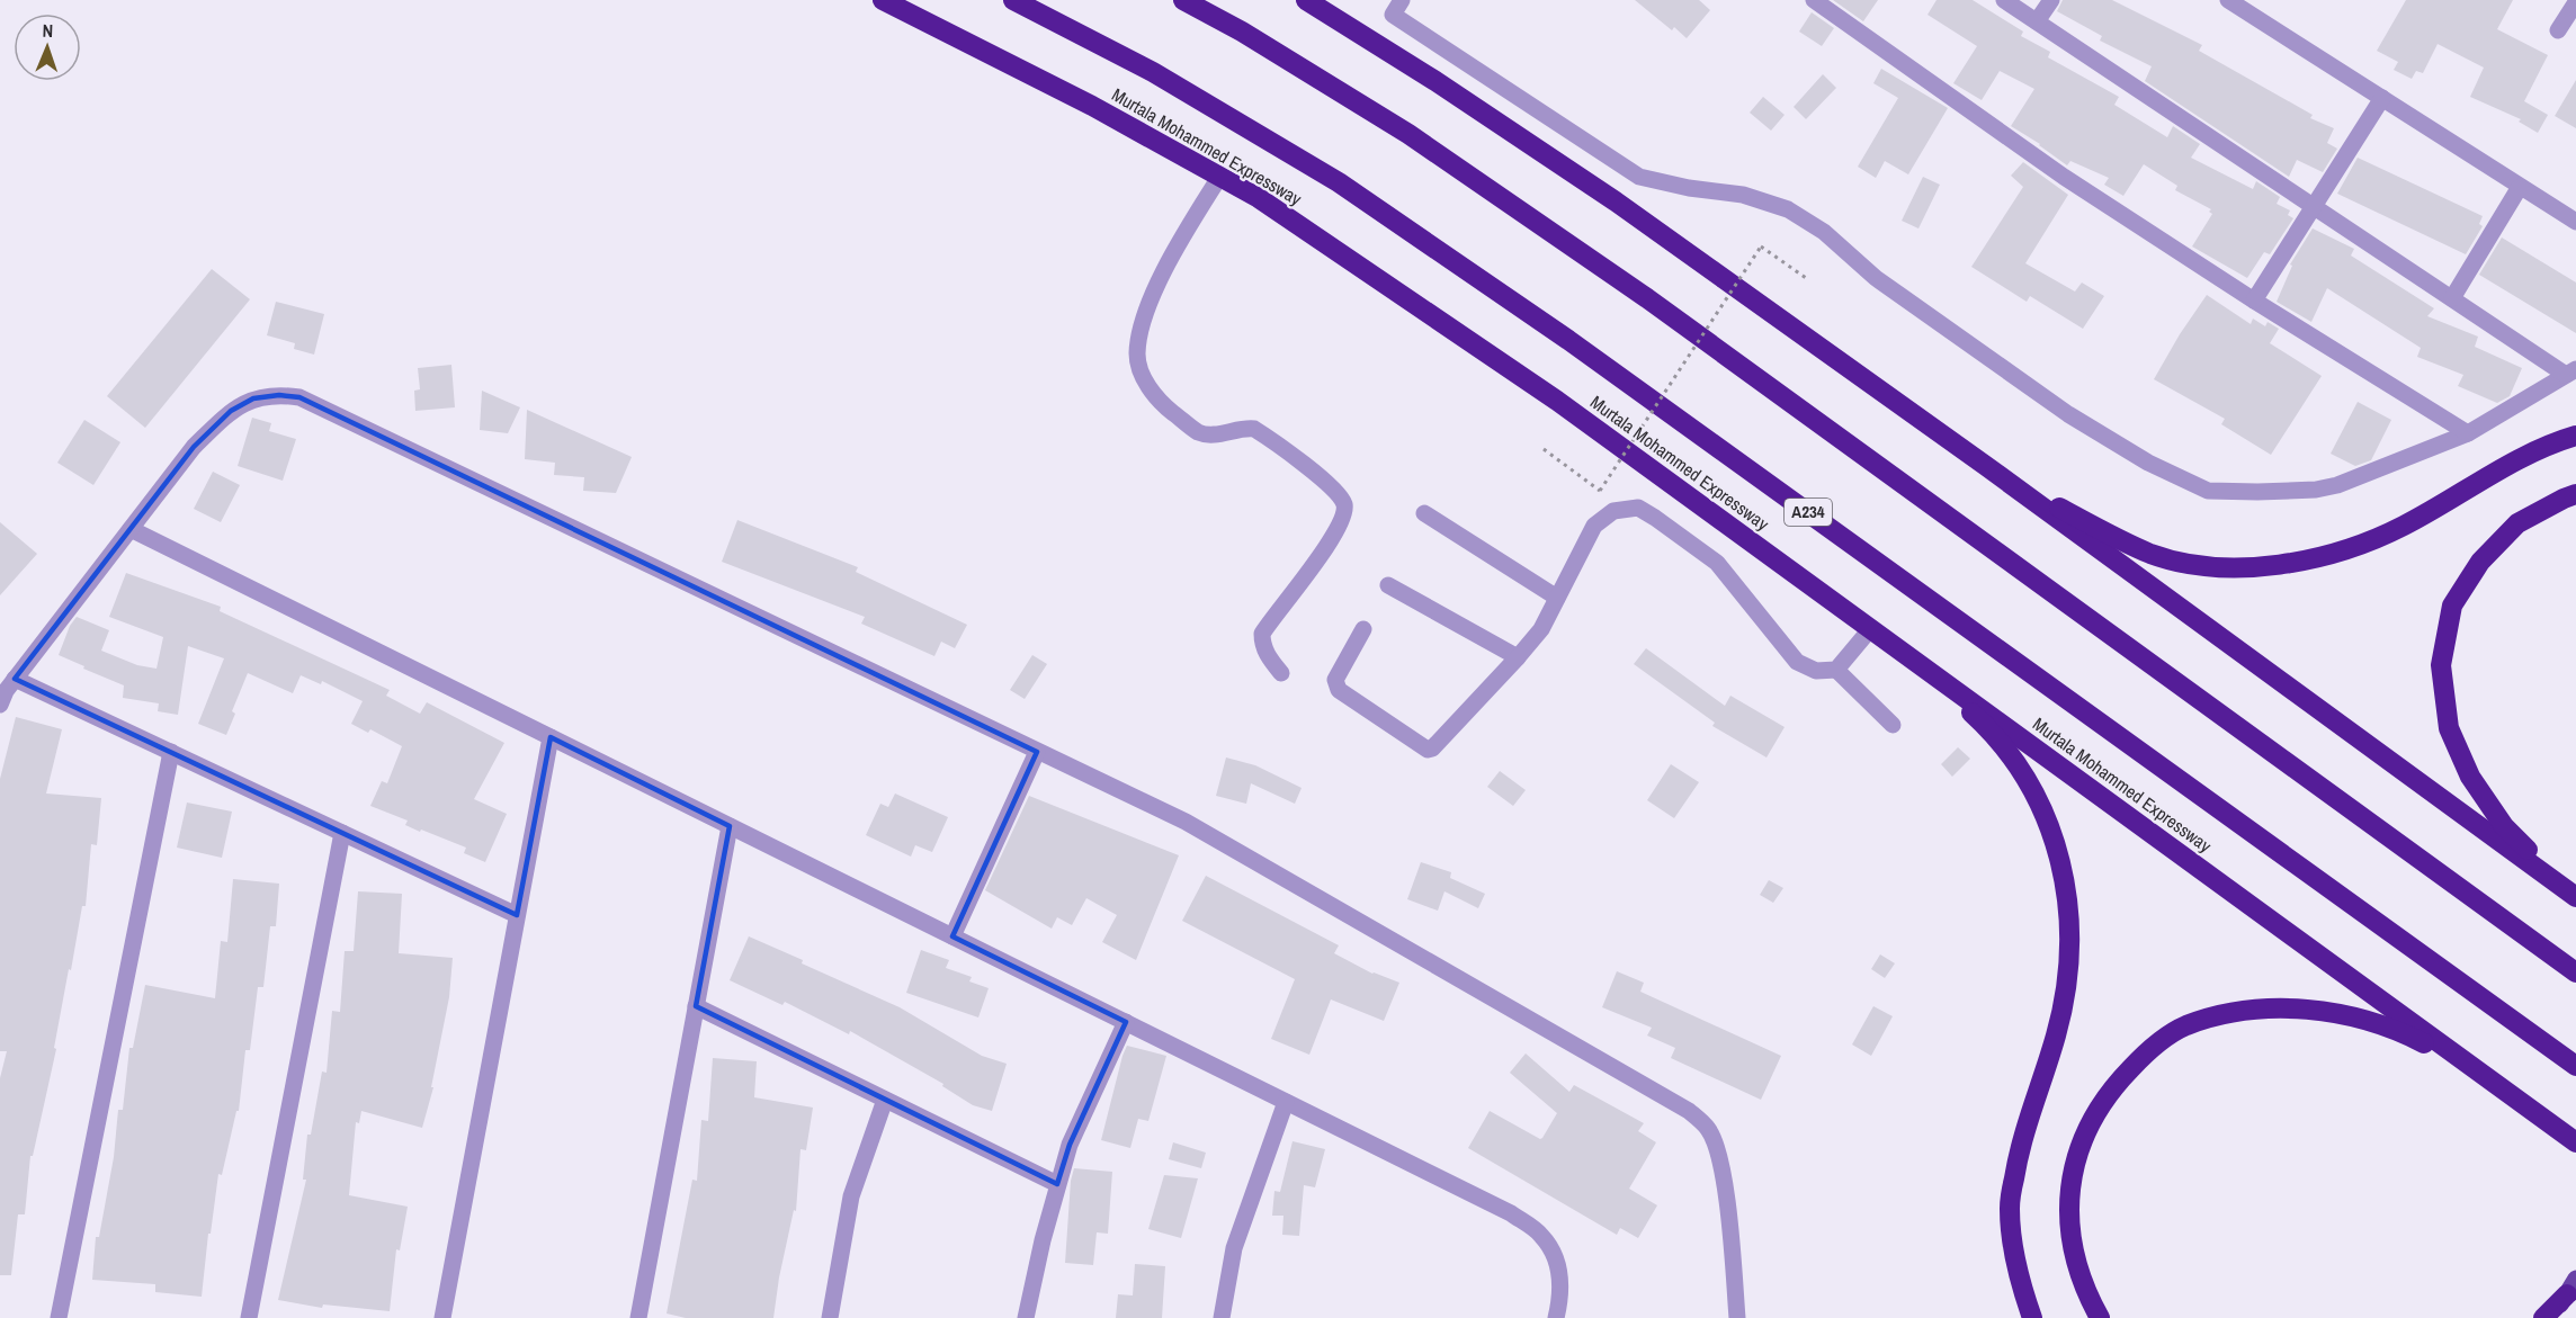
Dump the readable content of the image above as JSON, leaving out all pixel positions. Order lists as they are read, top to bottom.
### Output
{
  "streets": {
    "highway": ["Murtala Mohammed Expressway", "A234"]
  },
  "north": "top"
}
